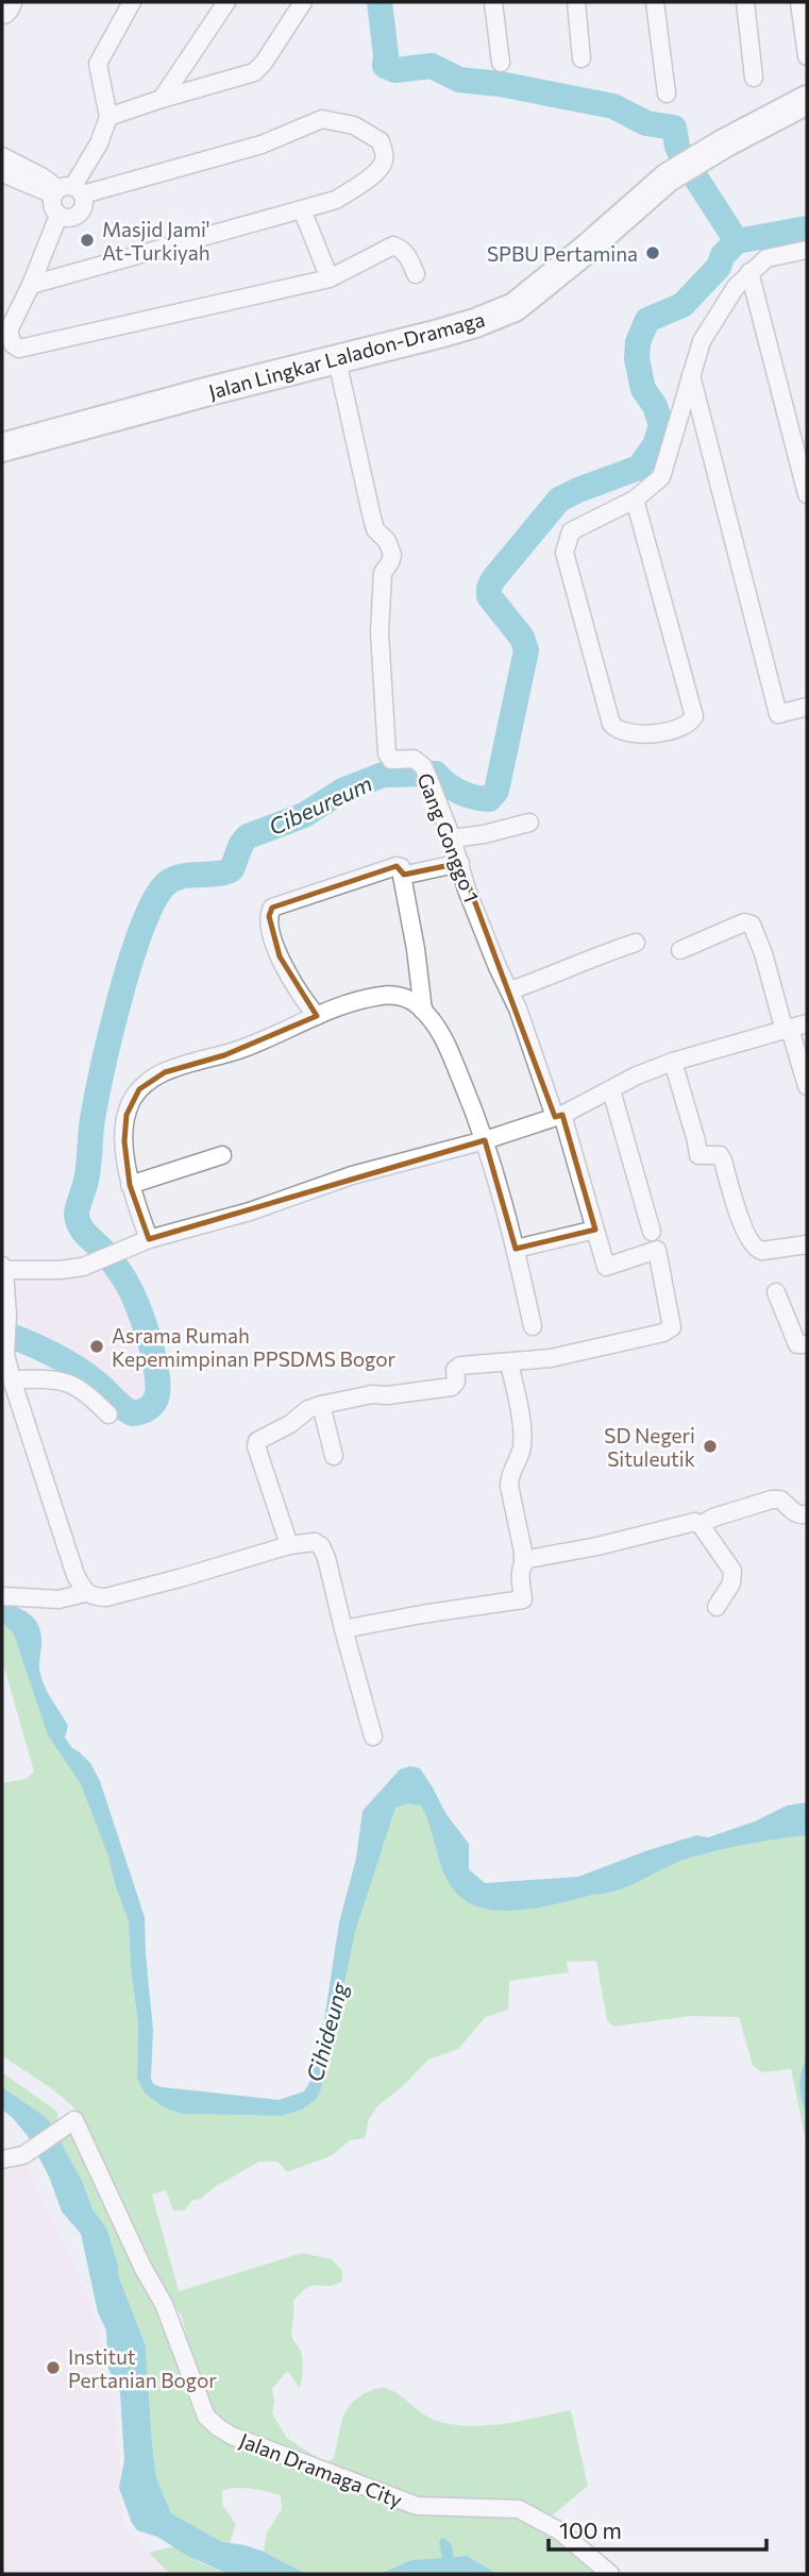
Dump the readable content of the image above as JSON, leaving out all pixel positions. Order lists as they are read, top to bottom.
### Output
{
  "streets": {
    "main road": ["Jalan Lingkar Laladon-Dramaga"],
    "street": ["Gang Gonggo 1", "Jalan Dramaga City"]
  },
  "crossings": [
    ["Jalan Lingkar Laladon-Dramaga", "Gang Gonggo 1"]
  ],
  "water": ["Cibeureum", "Cihideung"],
  "places": [
    "Masjid Jami' At-Turkiyah",
    "SPBU Pertamina",
    "Asrama Rumah Kepemimpinan PPSDMS Bogor",
    "SD Negeri Situleutik",
    "Institut Pertanian Bogor"
  ],
  "scale_bar": "100 m"
}
